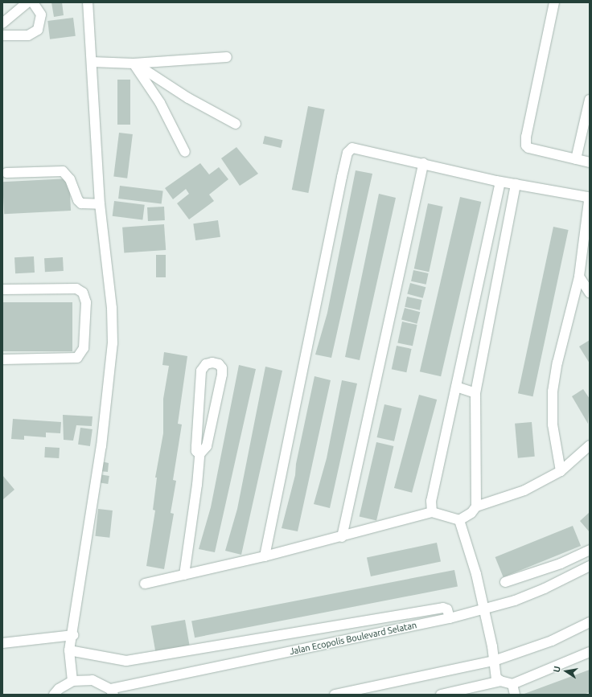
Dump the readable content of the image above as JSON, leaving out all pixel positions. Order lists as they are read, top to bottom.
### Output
{
  "streets": {
    "street": ["Jalan Ecopolis Boulevard Selatan"]
  },
  "north": "left"
}
